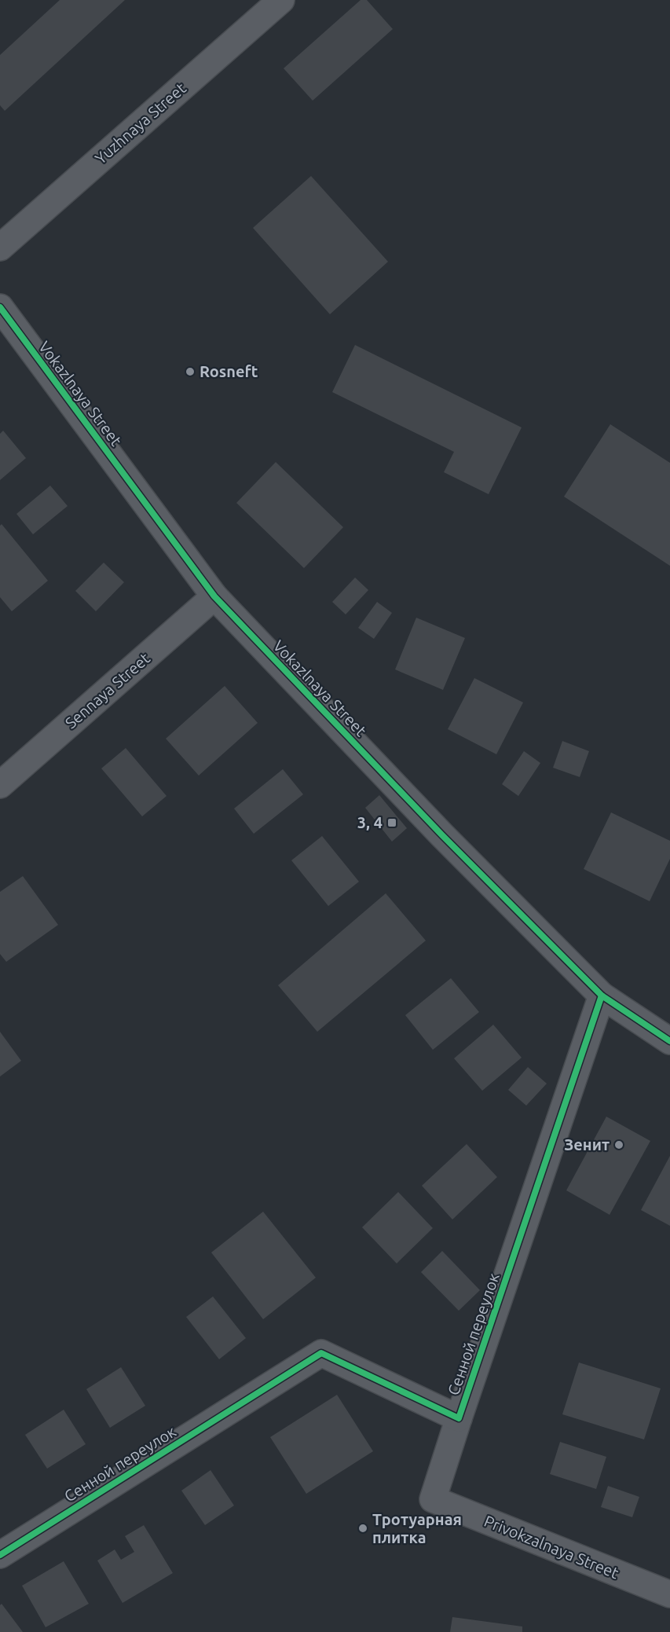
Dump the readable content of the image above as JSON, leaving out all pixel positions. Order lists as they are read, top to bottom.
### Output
{
  "streets": {
    "street": [
      "Yuzhnaya Street",
      "Vokazlnaya Street",
      "Sennaya Street",
      "Сенной переулок",
      "Privokzalnaya Street"
    ]
  },
  "crossings": [
    ["Vokazlnaya Street", "Sennaya Street"],
    ["Vokazlnaya Street", "Сенной переулок"],
    ["Сенной переулок", "Privokzalnaya Street"]
  ],
  "places": {
    "other": ["Rosneft", "Зенит", "Тротуарная плитка"],
    "transit": ["3, 4"]
  }
}
